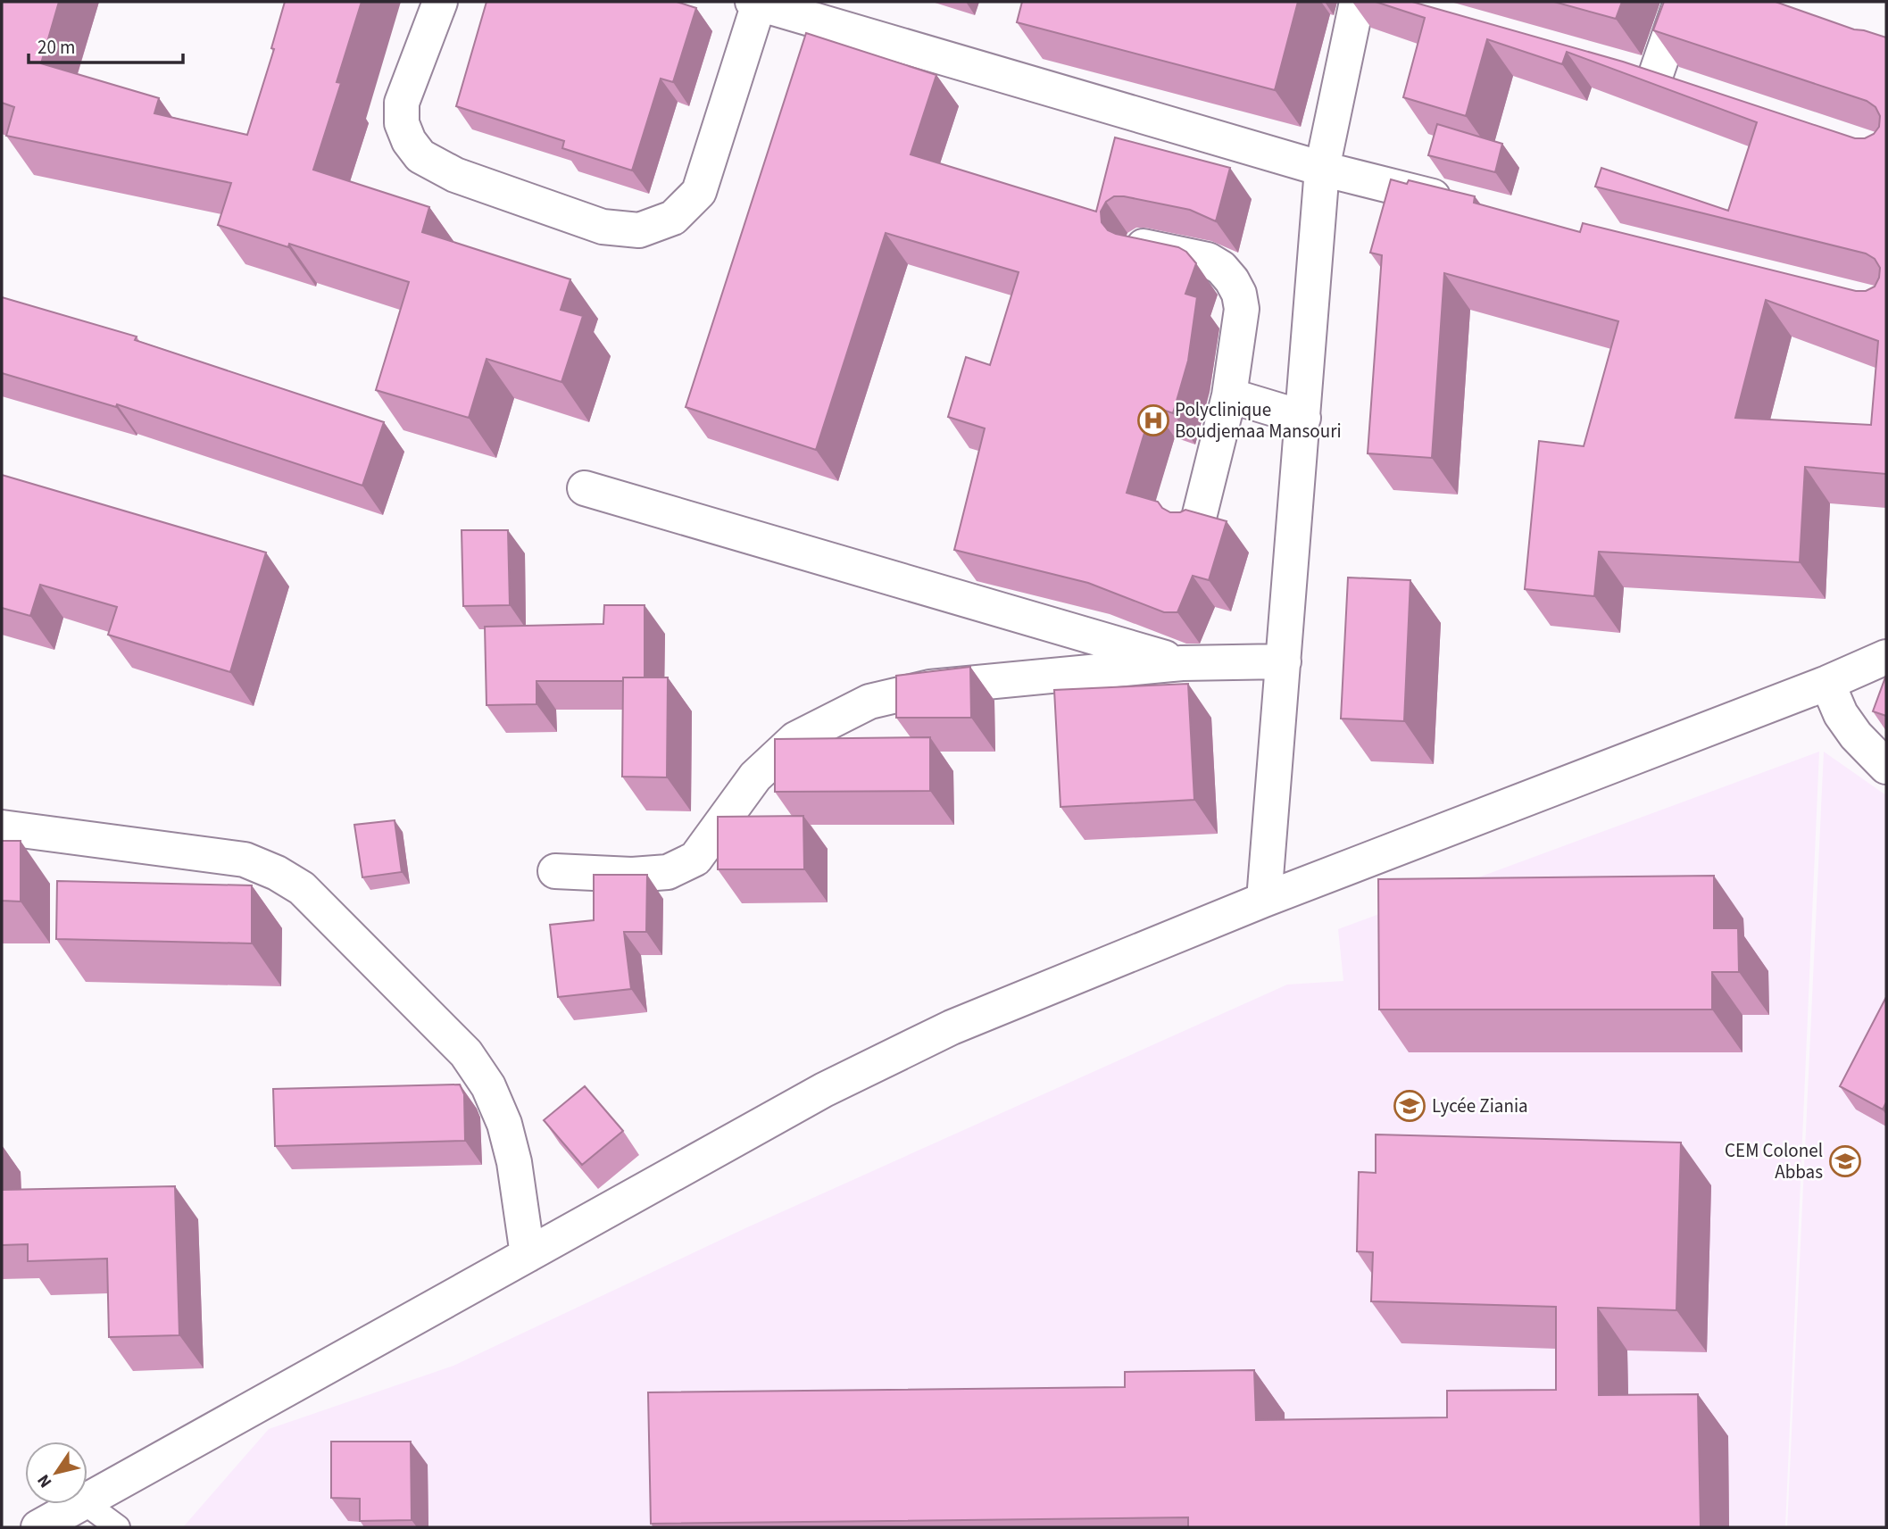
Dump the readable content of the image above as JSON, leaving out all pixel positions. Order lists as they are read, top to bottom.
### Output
{
  "places": {
    "hospital": ["Polyclinique Boudjemaa Mansouri"],
    "school or university": ["Lycée Ziania", "CEM Colonel Abbas"]
  },
  "scale_bar": "20 m",
  "north": "bottom left"
}
